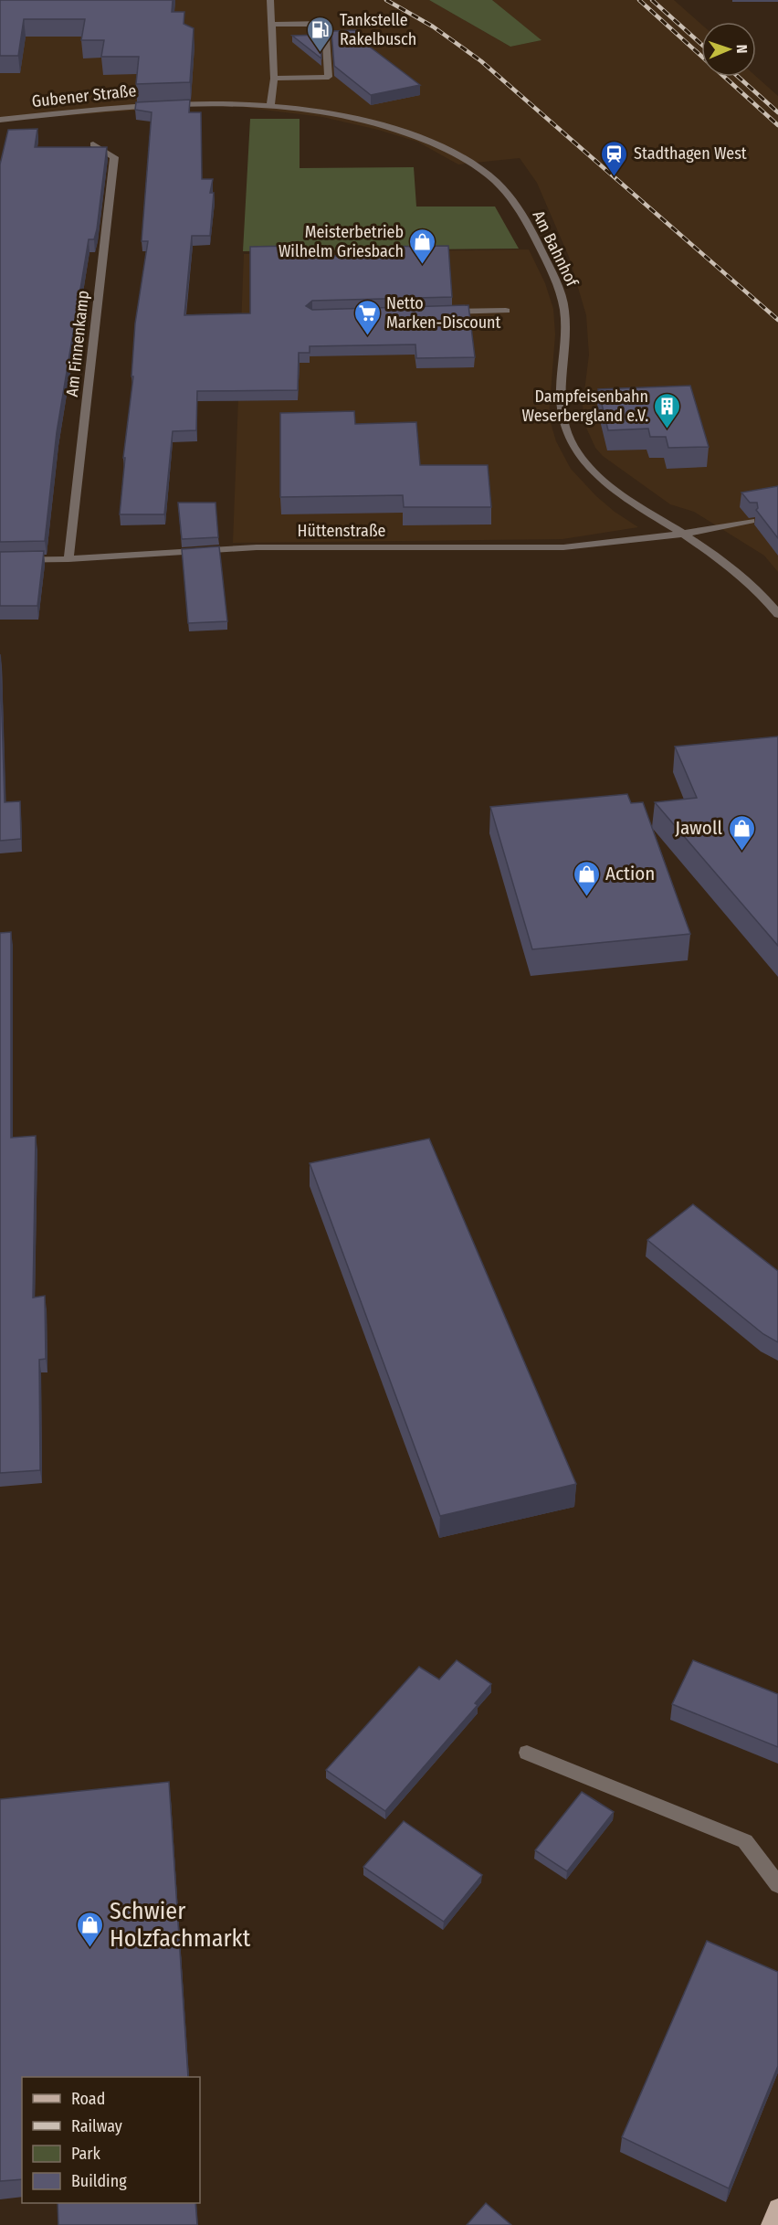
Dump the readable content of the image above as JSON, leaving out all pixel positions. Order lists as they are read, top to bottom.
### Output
{
  "streets": {
    "street": [
      "Gubener Straße",
      "Am Bahnhof",
      "Am Finnenkamp",
      "Hüttenstraße"
    ]
  },
  "crossings": [
    ["Gubener Straße", "Am Bahnhof"],
    ["Am Bahnhof", "Hüttenstraße"],
    ["Am Finnenkamp", "Hüttenstraße"]
  ],
  "places": {
    "fuel station": ["Tankstelle Rakelbusch"],
    "station": ["Stadthagen West"],
    "shop": [
      "Meisterbetrieb Wilhelm Griesbach",
      "Jawoll",
      "Action",
      "Schwier Holzfachmarkt"
    ],
    "supermarket": ["Netto Marken-Discount"],
    "building": ["Dampfeisenbahn Weserbergland e.V."]
  },
  "legend": [
    "Road",
    "Railway",
    "Park",
    "Building"
  ],
  "north": "right"
}
